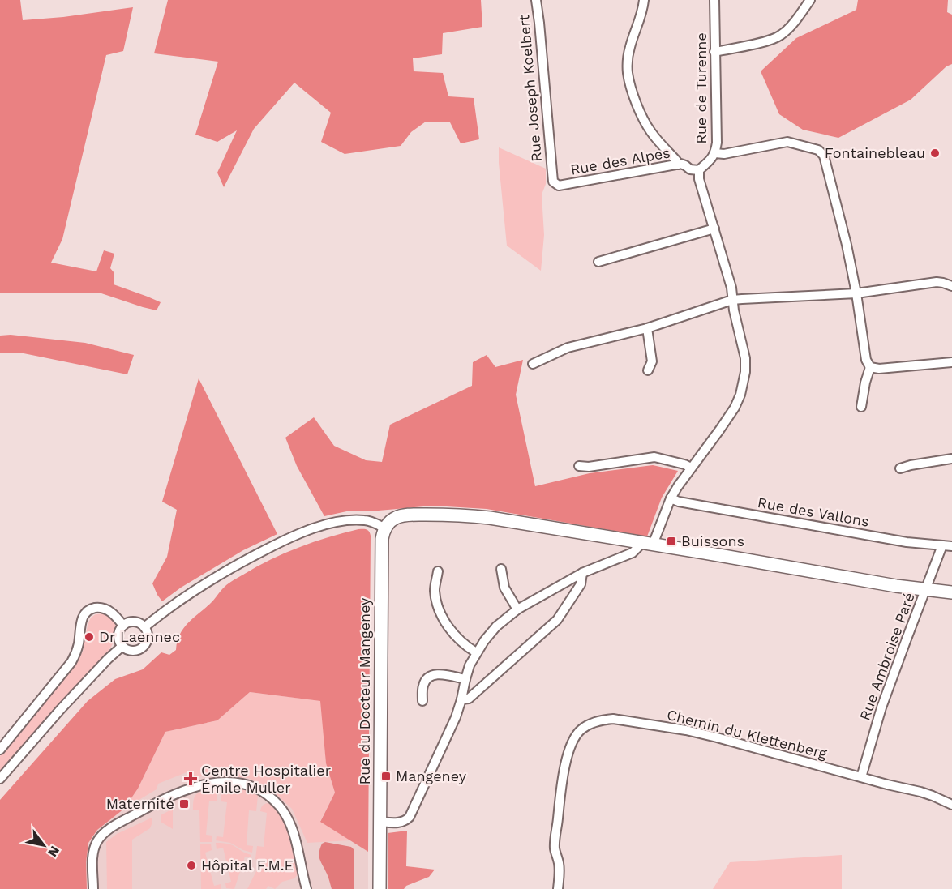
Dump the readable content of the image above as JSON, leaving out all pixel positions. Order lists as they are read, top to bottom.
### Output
{
  "streets": {
    "street": [
      "Rue Joseph Koelbert",
      "Rue de Turenne",
      "Rue des Alpes",
      "Rue des Vallons",
      "Rue Ambroise Paré",
      "Rue du Docteur Mangeney",
      "Chemin du Klettenberg"
    ]
  },
  "crossings": [
    ["Rue Joseph Koelbert", "Rue des Alpes"],
    ["Rue de Turenne", "Rue des Alpes"],
    ["Rue des Vallons", "Rue Ambroise Paré"],
    ["Rue Ambroise Paré", "Chemin du Klettenberg"]
  ],
  "places": {
    "other": ["Fontainebleau", "Dr Laennec", "Hôpital F.M.E"],
    "transit": ["Buissons", "Mangeney", "Maternité"],
    "health": ["Centre Hospitalier Émile Muller"]
  },
  "north": "bottom right"
}
